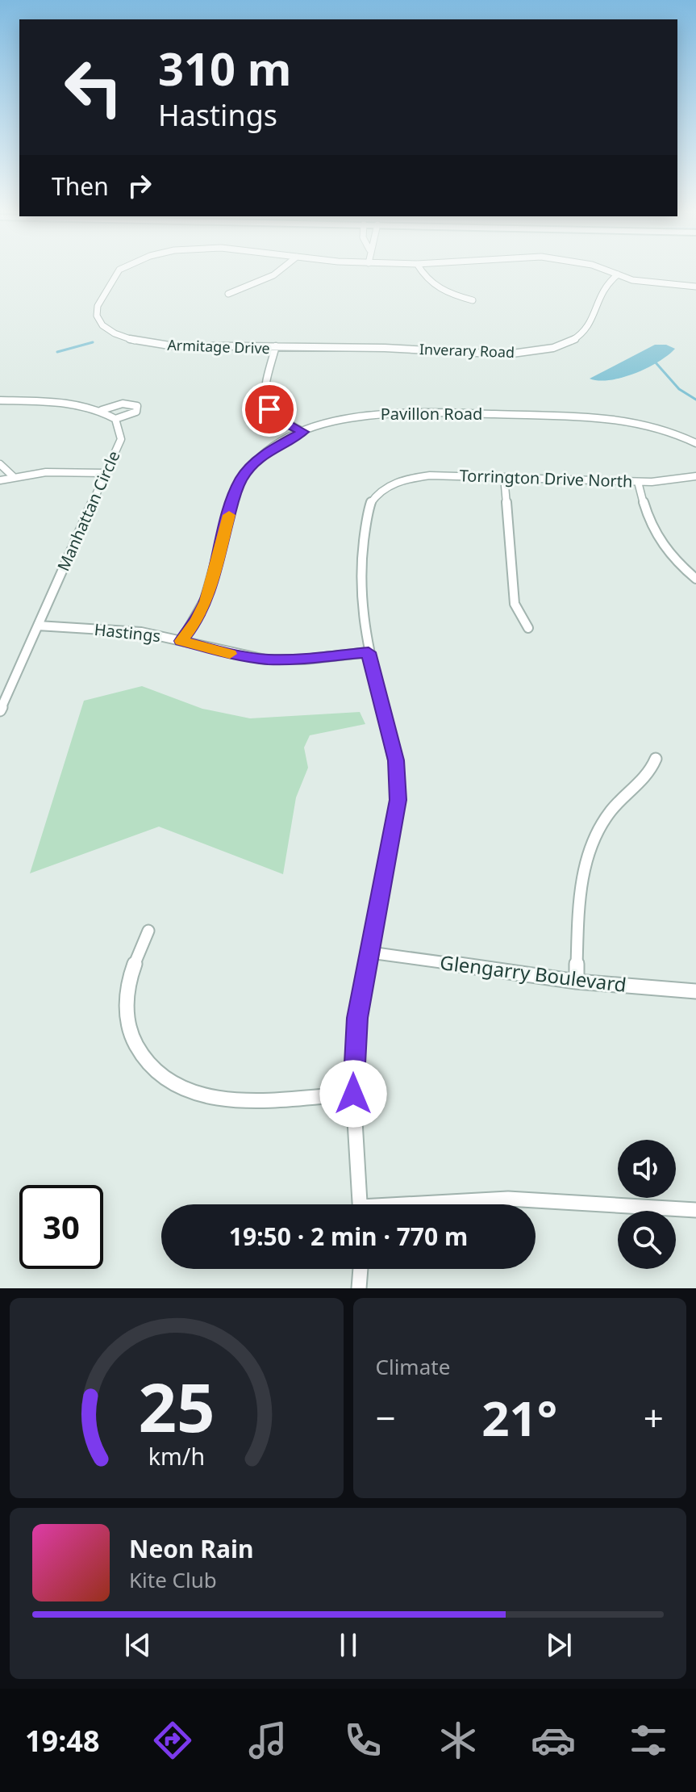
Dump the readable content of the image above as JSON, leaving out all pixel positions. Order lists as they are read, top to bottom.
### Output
{
  "streets": {
    "street": [
      "Armitage Drive",
      "Inverary Road",
      "Pavillon Road",
      "Torrington Drive North",
      "Manhattan Circle",
      "Hastings",
      "Glengarry Boulevard"
    ]
  },
  "crossings": [
    ["Armitage Drive", "Inverary Road"],
    ["Armitage Drive", "Pavillon Road"],
    ["Pavillon Road", "Hastings"],
    ["Torrington Drive North", "Hastings"],
    ["Manhattan Circle", "Hastings"]
  ],
  "page": {
    "turn": ["310 m", "Hastings"],
    "then": "Then",
    "limit": "30",
    "trip": "19:50 · 2 min · 770 m",
    "tile": "Climate",
    "heat": ["−", "21°", "+"],
    "song": ["Neon Rain", "Kite Club"],
    "tabs": "19:48",
    "gauge": ["25", "km/h"]
  }
}
